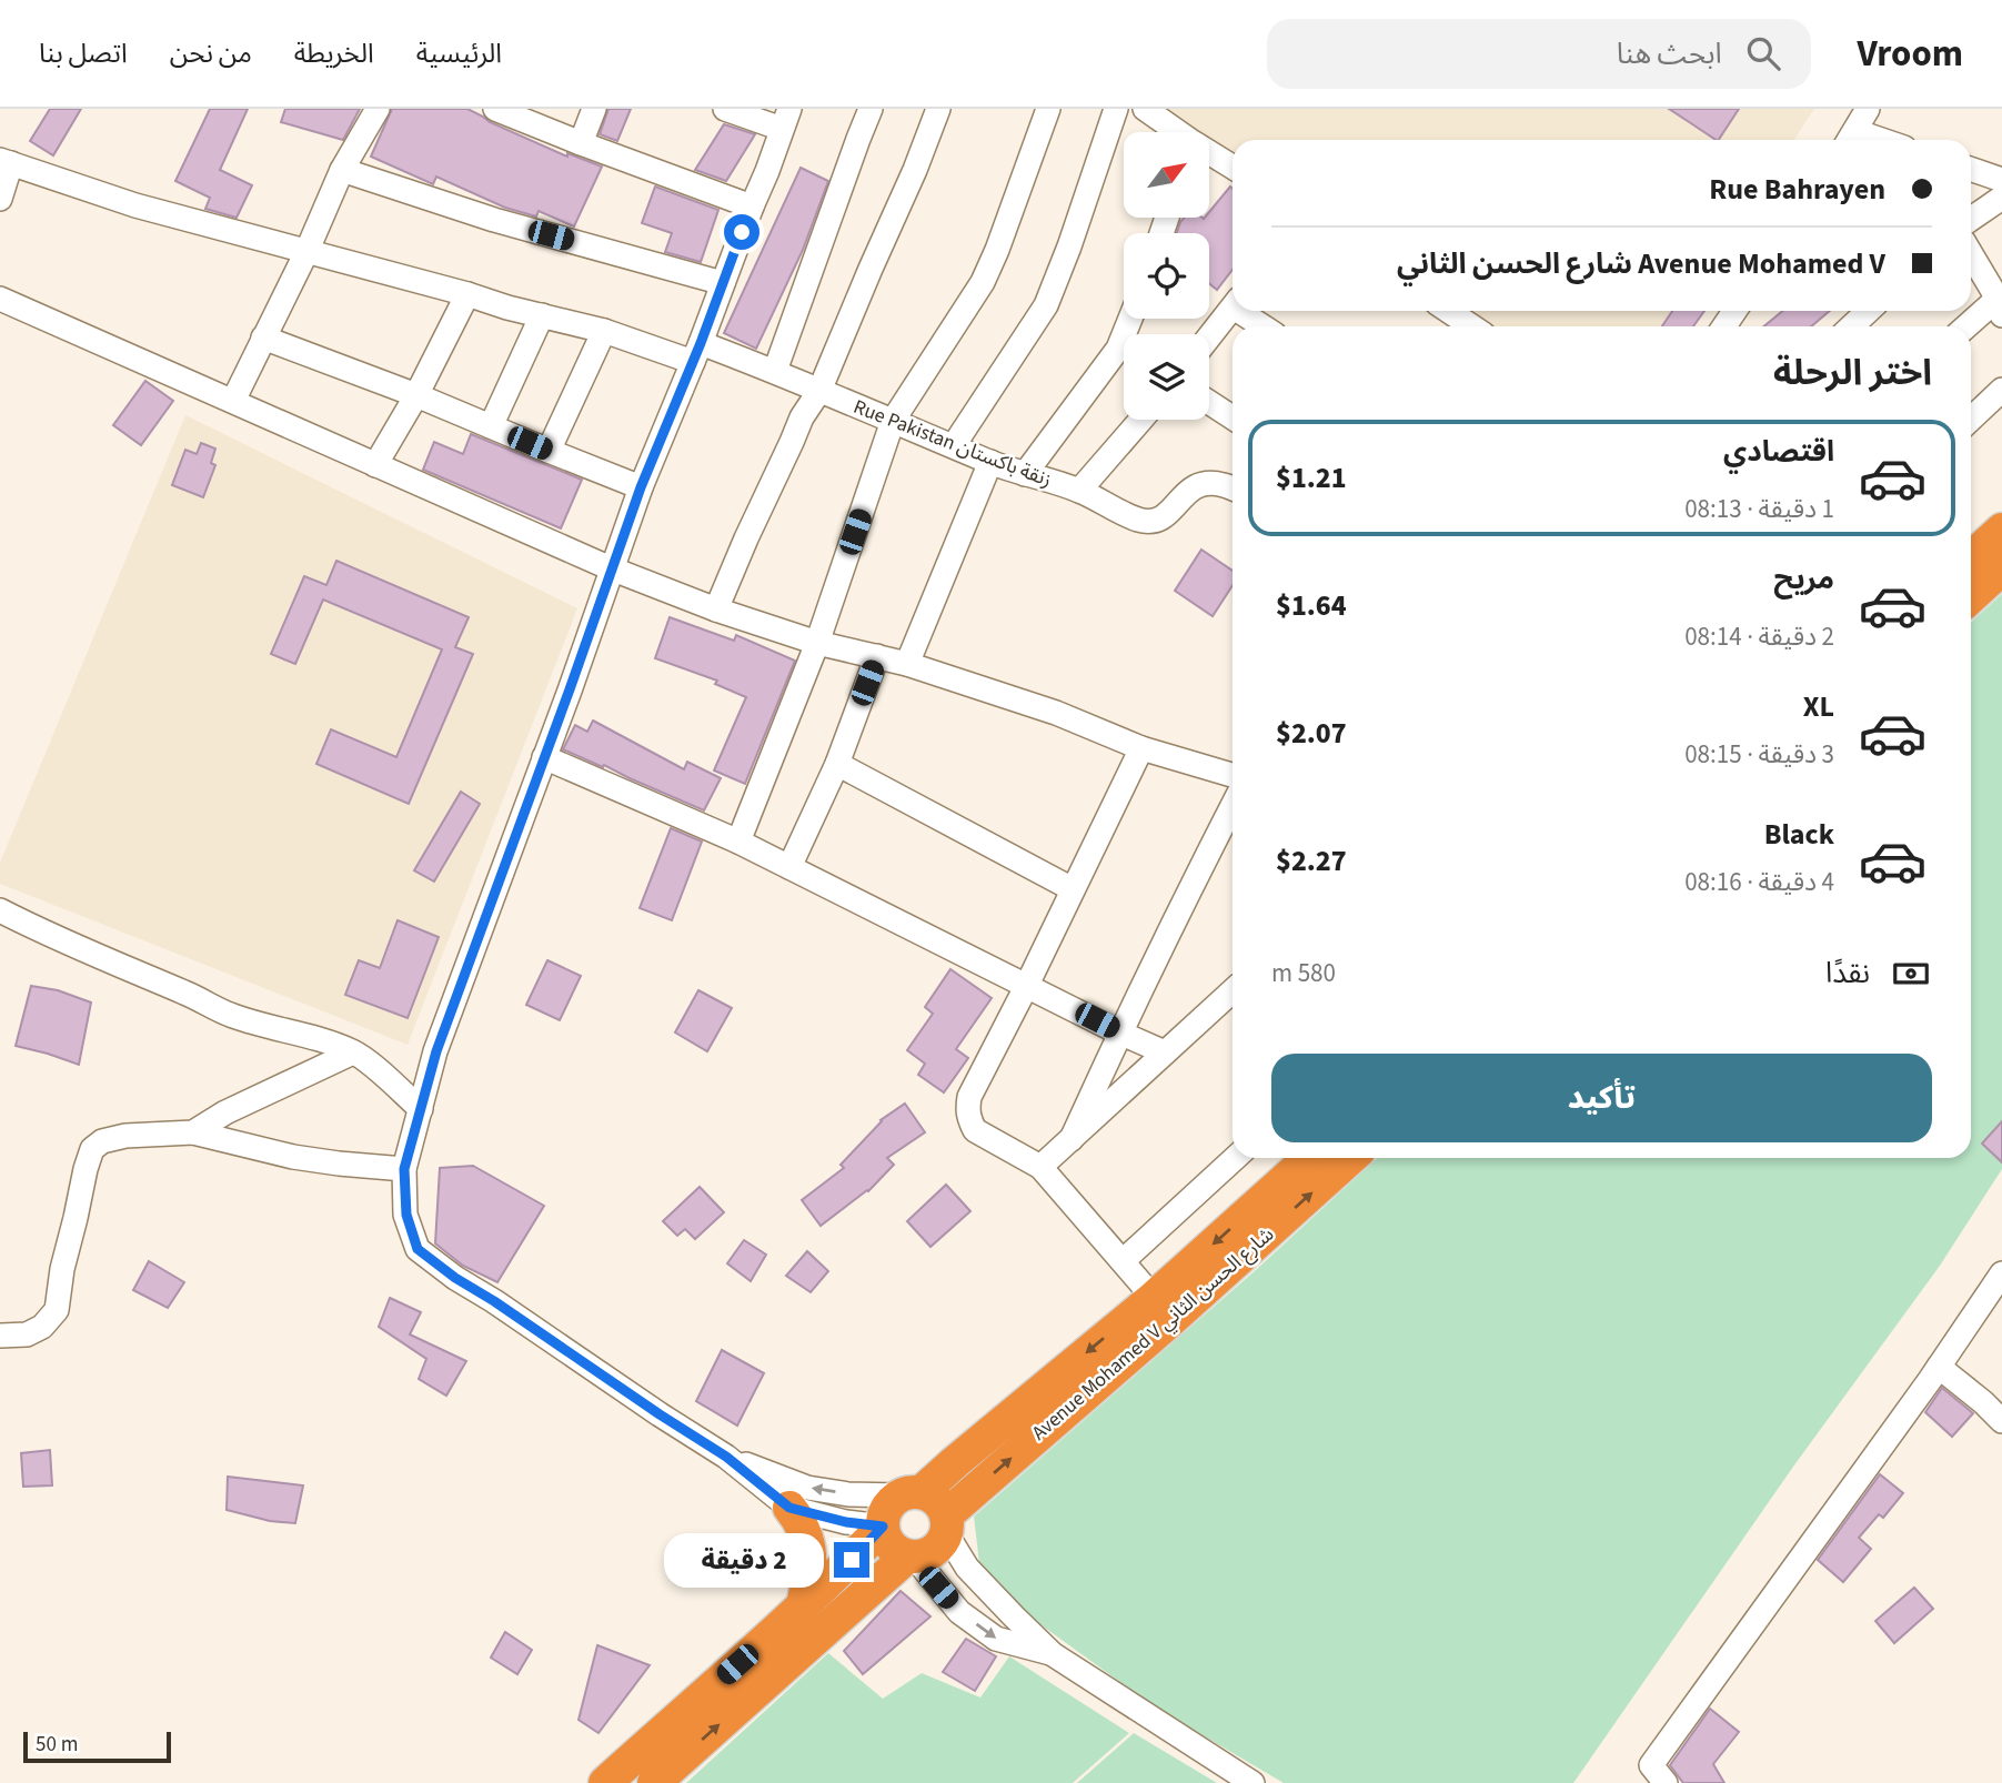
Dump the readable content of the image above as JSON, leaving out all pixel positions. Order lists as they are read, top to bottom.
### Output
{
  "streets": {
    "highway": ["Avenue Mohamed V شارع الحسن الثاني"],
    "street": ["Rue Pakistan زنقة باكستان"]
  },
  "scale_bar": "50 m",
  "north": "top right",
  "page": {
    "header": "Vroom",
    "search": "ابحث هنا",
    "nav": [
      "الرئيسية",
      "الخريطة",
      "من نحن",
      "اتصل بنا"
    ],
    "banner": ["Rue Bahrayen", "Avenue Mohamed V شارع الحسن الثاني"],
    "heading": "اختر الرحلة",
    "list": [
      {
        "name": "اقتصادي",
        "note": "1 دقيقة · 08:13",
        "value": "$1.21"
      },
      {
        "name": "مريح",
        "note": "2 دقيقة · 08:14",
        "value": "$1.64"
      },
      {
        "name": "XL",
        "note": "3 دقيقة · 08:15",
        "value": "$2.07"
      },
      {
        "name": "Black",
        "note": "4 دقيقة · 08:16",
        "value": "$2.27"
      }
    ],
    "pay": ["نقدًا", "580 m"],
    "buttons": "تأكيد",
    "bubble": "2 دقيقة",
    "scale": "50 m"
  }
}
